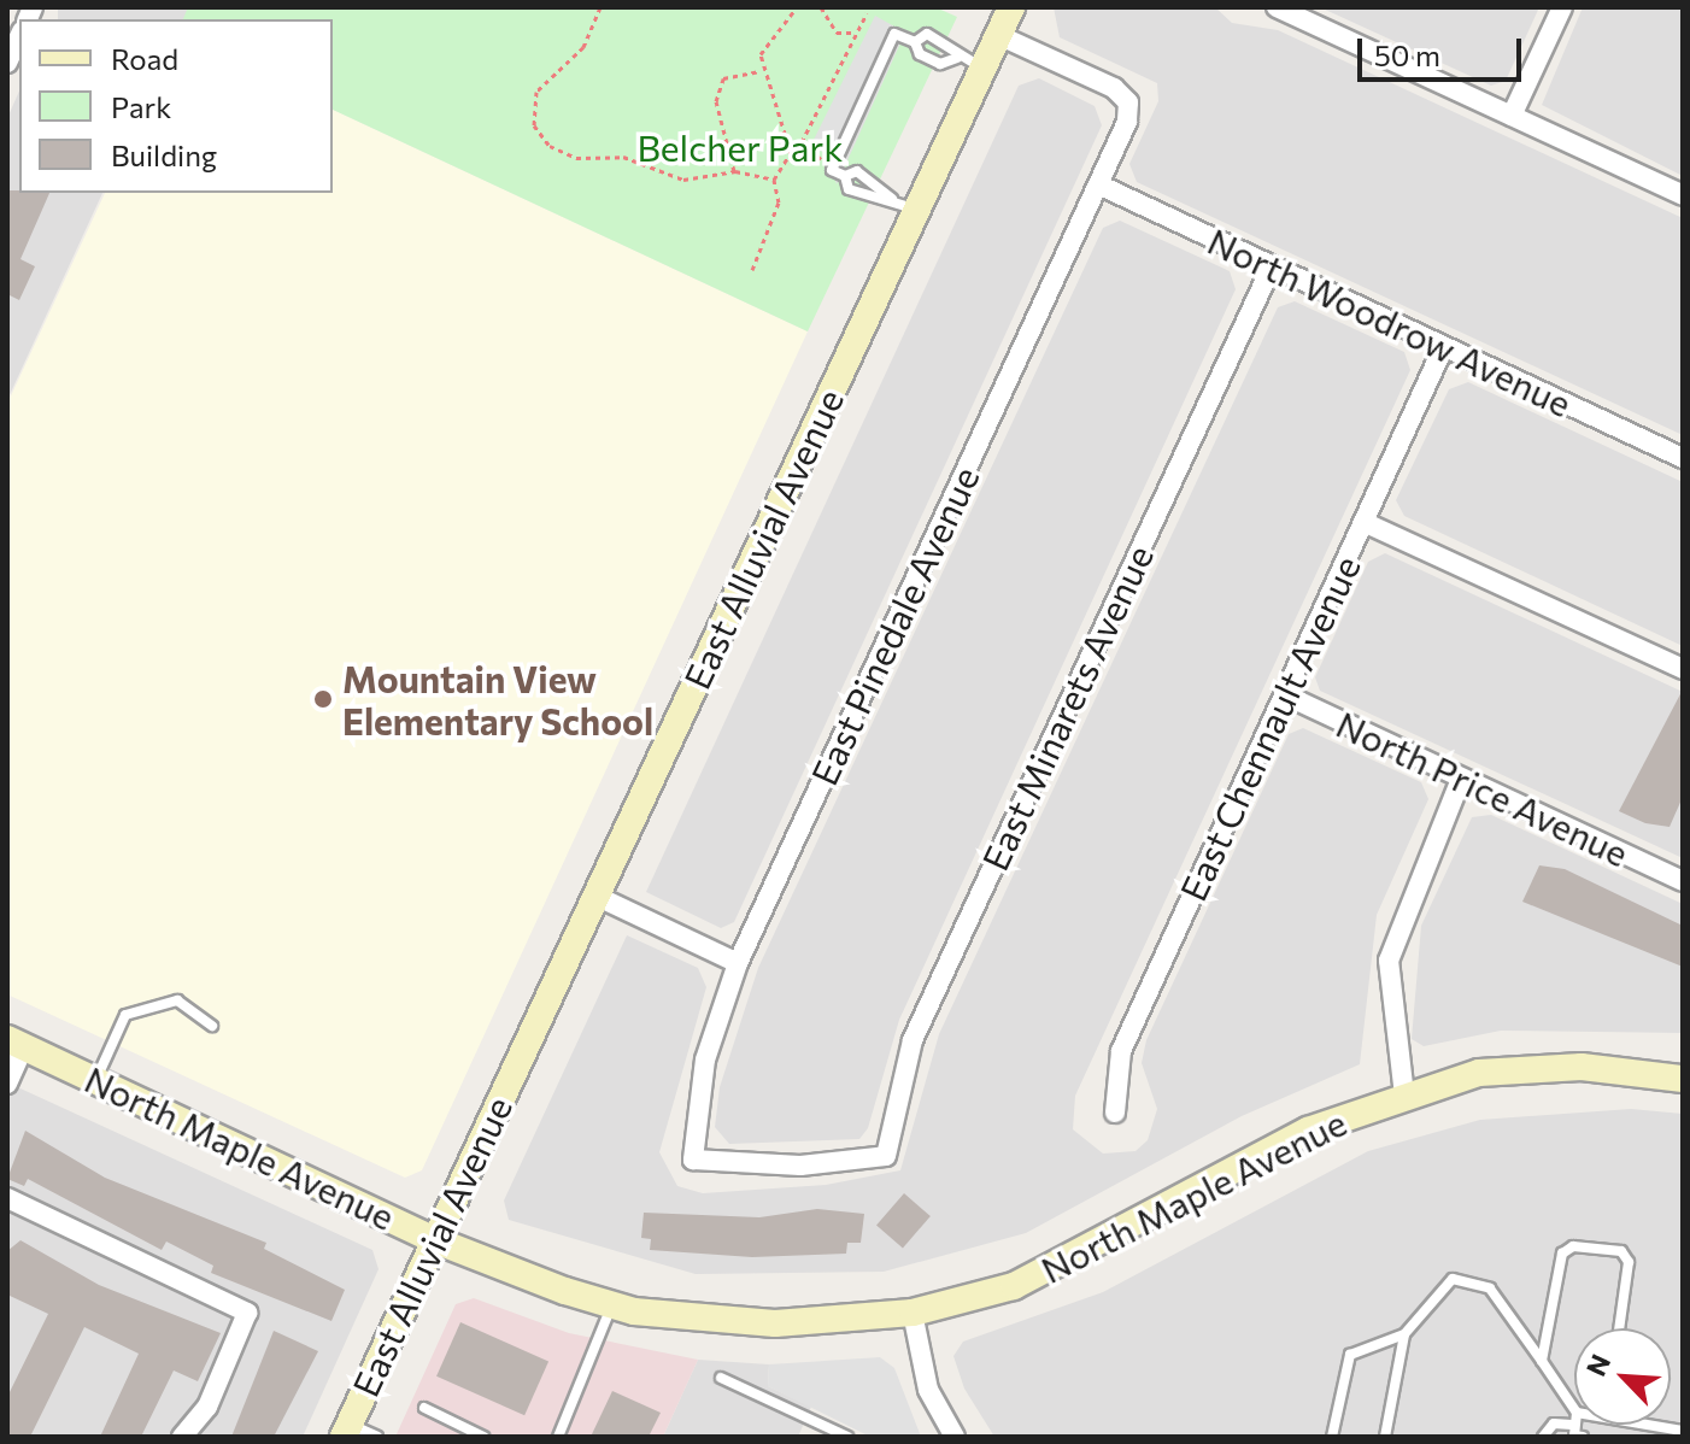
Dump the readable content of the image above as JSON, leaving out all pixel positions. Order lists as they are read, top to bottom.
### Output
{
  "streets": {
    "street": [
      "North Woodrow Avenue",
      "East Alluvial Avenue",
      "East Pinedale Avenue",
      "East Minarets Avenue",
      "East Chennault Avenue",
      "North Price Avenue",
      "North Maple Avenue"
    ]
  },
  "crossings": [
    ["North Woodrow Avenue", "East Pinedale Avenue"],
    ["North Woodrow Avenue", "East Minarets Avenue"],
    ["North Woodrow Avenue", "East Chennault Avenue"],
    ["East Alluvial Avenue", "East Pinedale Avenue"],
    ["East Alluvial Avenue", "North Maple Avenue"],
    ["East Pinedale Avenue", "East Minarets Avenue"],
    ["East Chennault Avenue", "North Price Avenue"]
  ],
  "parks": ["Belcher Park"],
  "places": ["Mountain View Elementary School"],
  "legend": ["Road", "Park", "Building"],
  "scale_bar": "50 m",
  "north": "top left"
}
